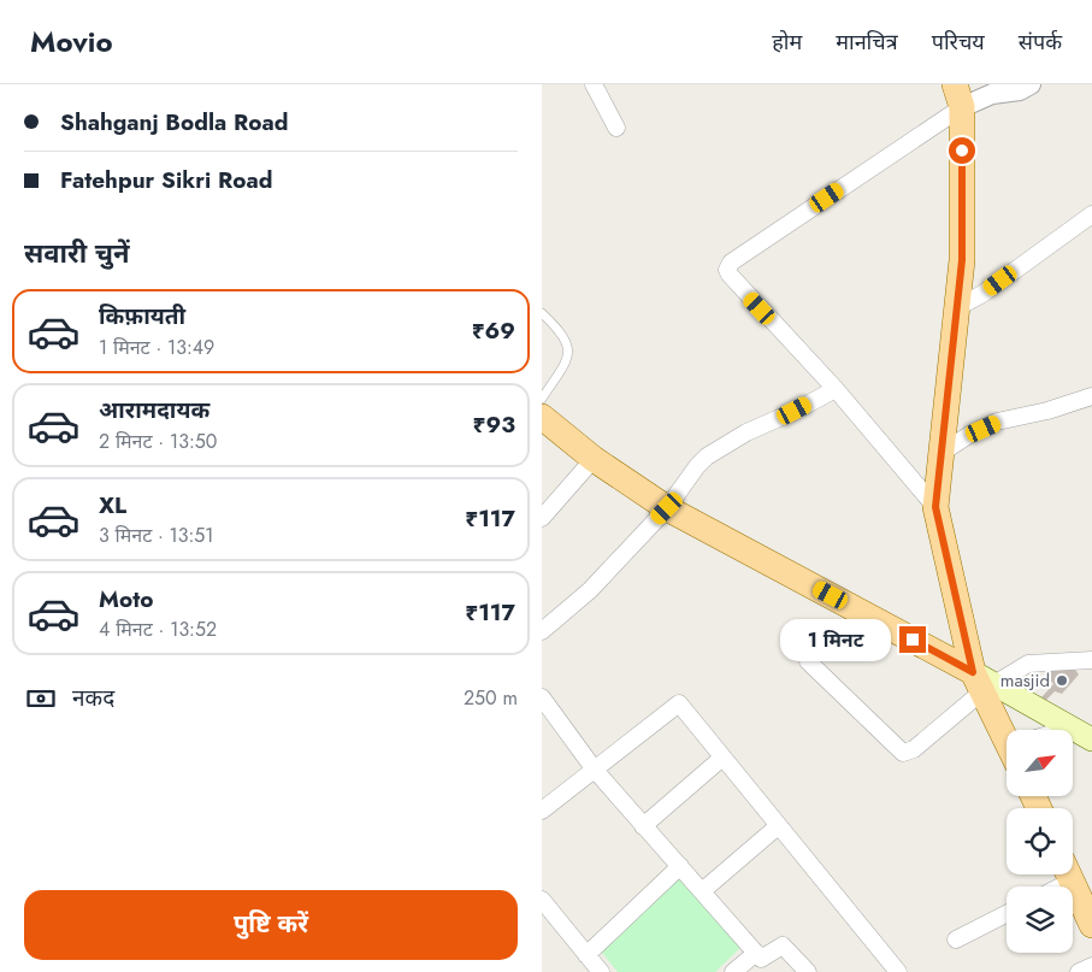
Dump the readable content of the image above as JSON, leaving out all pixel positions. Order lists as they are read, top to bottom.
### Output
{
  "places": ["masjid"],
  "north": "top right",
  "page": {
    "header": "Movio",
    "nav": [
      "होम",
      "मानचित्र",
      "परिचय",
      "संपर्क"
    ],
    "banner": ["Shahganj Bodla Road", "Fatehpur Sikri Road"],
    "heading": "सवारी चुनें",
    "list": [
      {
        "name": "किफ़ायती",
        "note": "1 मिनट · 13:49",
        "value": "₹69"
      },
      {
        "name": "आरामदायक",
        "note": "2 मिनट · 13:50",
        "value": "₹93"
      },
      {
        "name": "XL",
        "note": "3 मिनट · 13:51",
        "value": "₹117"
      },
      {
        "name": "Moto",
        "note": "4 मिनट · 13:52",
        "value": "₹117"
      }
    ],
    "bubble": "1 मिनट",
    "pay": ["नकद", "250 m"],
    "buttons": "पुष्टि करें"
  }
}
